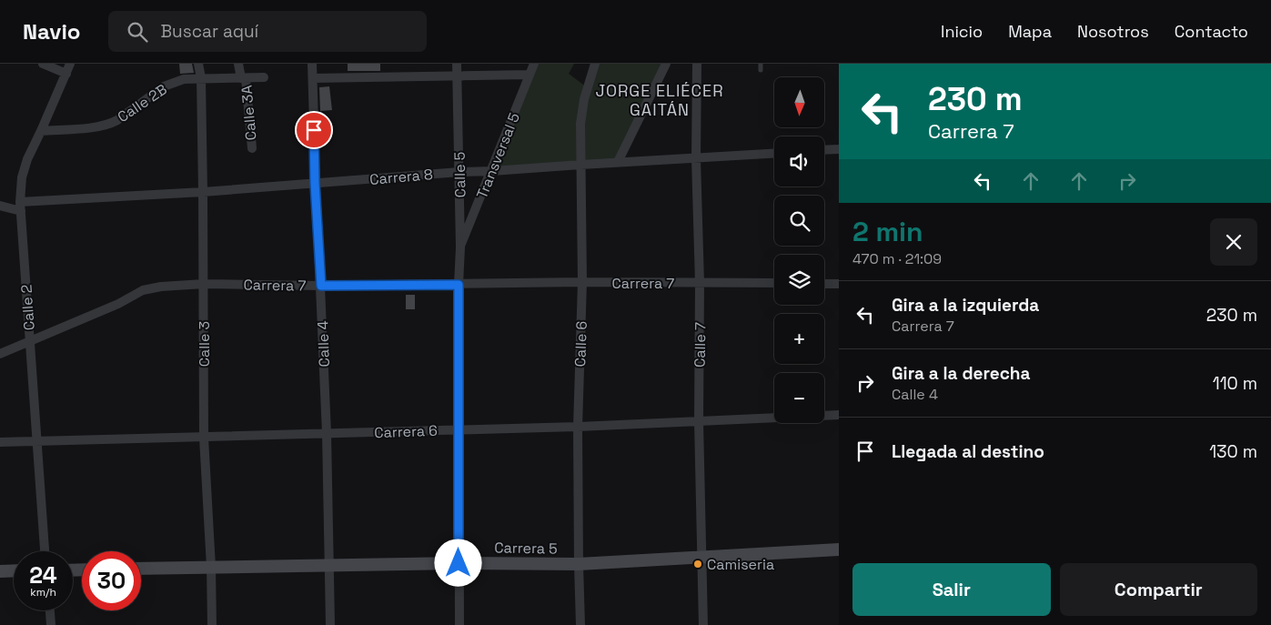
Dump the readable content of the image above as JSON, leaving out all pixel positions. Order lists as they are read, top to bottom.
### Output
{
  "streets": {
    "main road": ["Carrera 5"],
    "street": [
      "Calle 2B",
      "Calle 3A",
      "Transversal 5",
      "Calle 5",
      "Carrera 8",
      "Carrera 7",
      "Calle 2",
      "Calle 3",
      "Calle 4",
      "Calle 6",
      "Calle 7",
      "Carrera 6"
    ]
  },
  "crossings": [
    ["Calle 2B", "Calle 3A"],
    ["Calle 2B", "Calle 2"],
    ["Calle 2B", "Calle 3"],
    ["Transversal 5", "Calle 5"],
    ["Transversal 5", "Carrera 8"],
    ["Calle 5", "Carrera 8"],
    ["Calle 5", "Carrera 7"],
    ["Calle 5", "Carrera 6"],
    ["Calle 5", "Carrera 5"],
    ["Carrera 8", "Calle 2"],
    ["Carrera 8", "Calle 3"],
    ["Carrera 8", "Calle 4"],
    ["Carrera 8", "Calle 6"],
    ["Carrera 8", "Calle 7"],
    ["Carrera 7", "Calle 2"],
    ["Carrera 7", "Calle 3"],
    ["Carrera 7", "Calle 4"],
    ["Carrera 7", "Calle 6"],
    ["Carrera 7", "Calle 7"],
    ["Calle 2", "Carrera 6"],
    ["Calle 3", "Carrera 6"],
    ["Calle 3", "Carrera 5"],
    ["Calle 4", "Carrera 6"],
    ["Calle 4", "Carrera 5"],
    ["Calle 6", "Carrera 6"],
    ["Calle 6", "Carrera 5"],
    ["Calle 7", "Carrera 6"],
    ["Calle 7", "Carrera 5"]
  ],
  "districts": ["JORGE ELIÉCER GAITÁN"],
  "places": ["Camiseria"],
  "north": "bottom",
  "page": {
    "header": "Navio",
    "search": "Buscar aquí",
    "nav": [
      "Inicio",
      "Mapa",
      "Nosotros",
      "Contacto"
    ],
    "turn": ["230 m", "Carrera 7"],
    "map_buttons": ["+", "−"],
    "heading": ["2 min", "470 m · 21:09"],
    "list": [
      {
        "name": "Gira a la izquierda",
        "note": "Carrera 7",
        "value": "230 m"
      },
      {
        "name": "Gira a la derecha",
        "note": "Calle 4",
        "value": "110 m"
      },
      {
        "name": "Llegada al destino",
        "value": "130 m"
      }
    ],
    "speed": "24 km/h",
    "limit": "30",
    "buttons": ["Salir", "Compartir"]
  }
}
